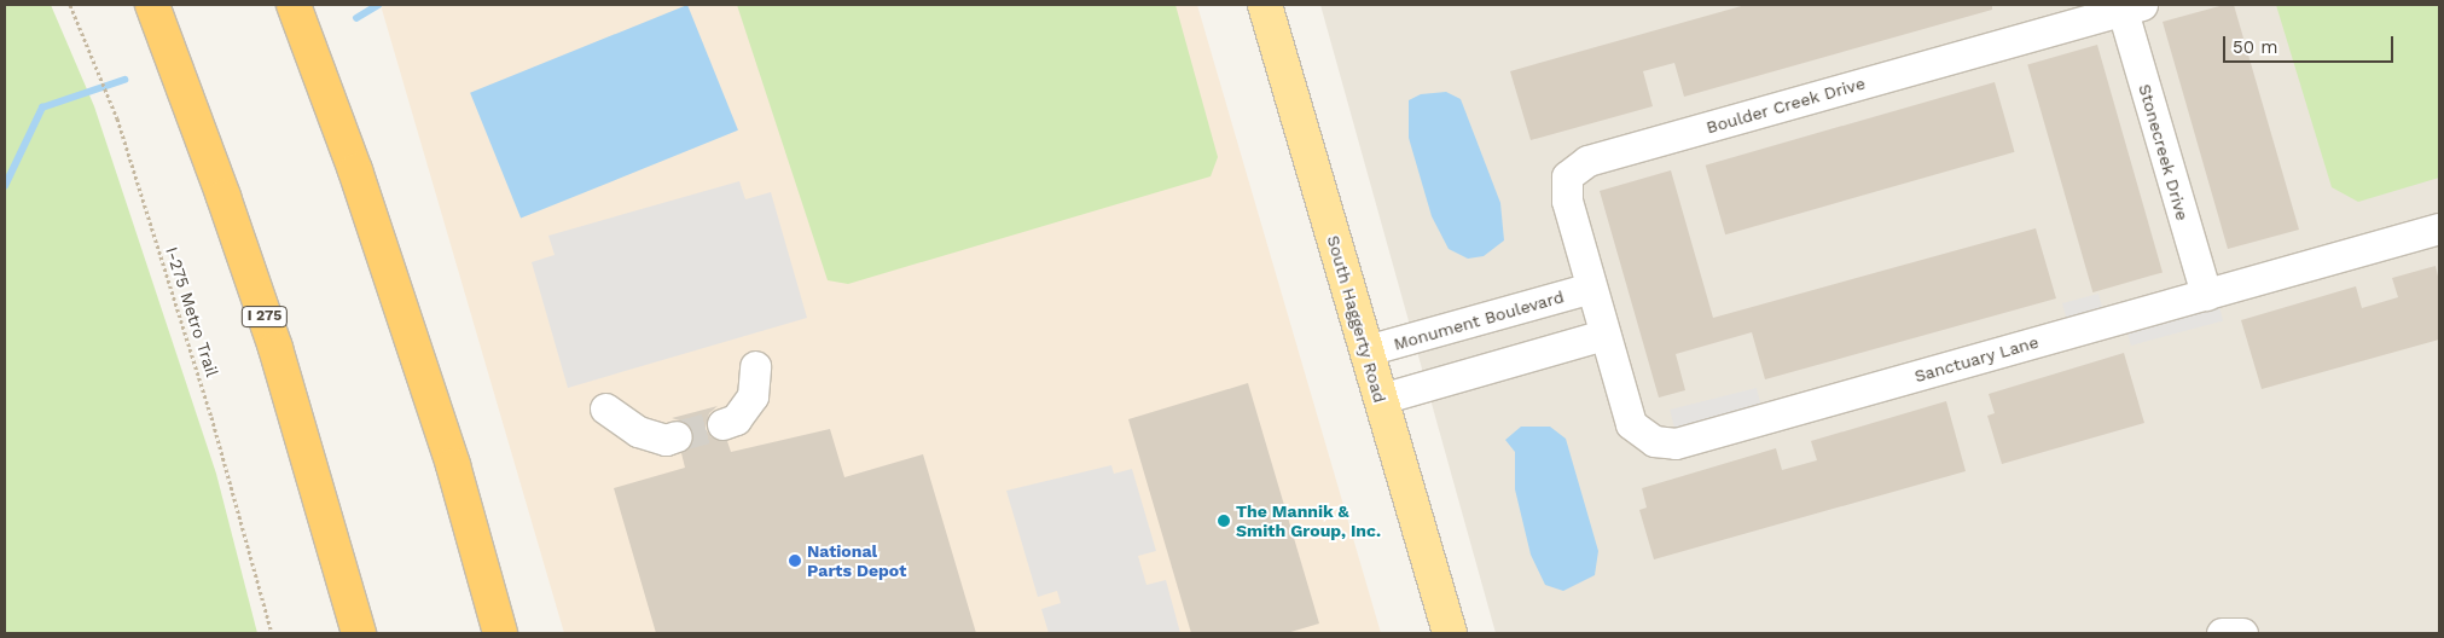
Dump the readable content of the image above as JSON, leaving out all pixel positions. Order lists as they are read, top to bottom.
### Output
{
  "streets": {
    "highway": ["I 275"],
    "main road": ["South Haggerty Road"],
    "street": [
      "Boulder Creek Drive",
      "Stonecreek Drive",
      "Monument Boulevard",
      "Sanctuary Lane"
    ],
    "path": ["I-275 Metro Trail"]
  },
  "crossings": [
    ["Boulder Creek Drive", "Stonecreek Drive"],
    ["Boulder Creek Drive", "Monument Boulevard"],
    ["Boulder Creek Drive", "Sanctuary Lane"],
    ["Stonecreek Drive", "Sanctuary Lane"],
    ["South Haggerty Road", "Monument Boulevard"],
    ["Monument Boulevard", "Sanctuary Lane"]
  ],
  "places": ["The Mannik & Smith Group, Inc.", "National Parts Depot"],
  "scale_bar": "50 m"
}
